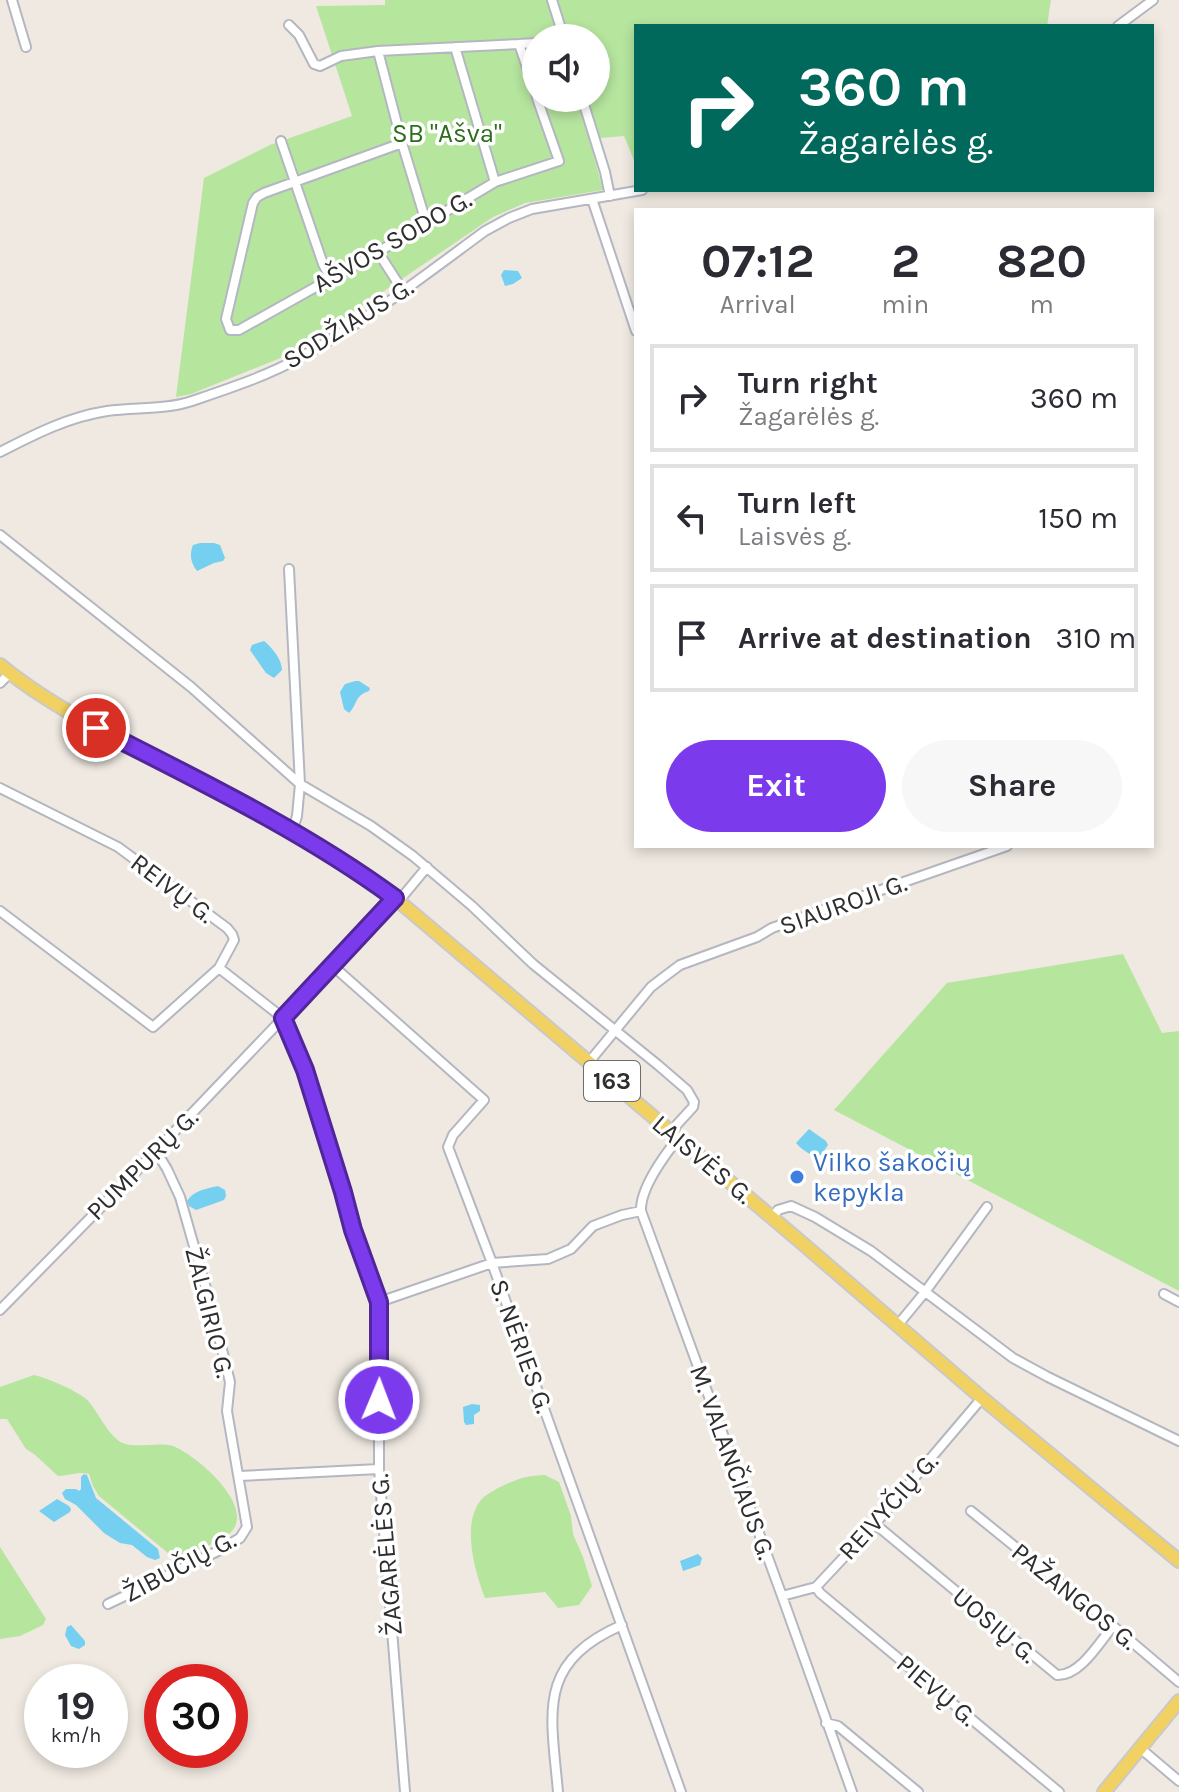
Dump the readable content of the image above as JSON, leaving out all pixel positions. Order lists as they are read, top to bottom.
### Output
{
  "streets": {
    "main road": ["163", "LAISVĖS G."],
    "street": [
      "AŠVOS SODO G.",
      "SODŽIAUS G.",
      "REIVŲ G.",
      "SIAUROJI G.",
      "PUMPURŲ G.",
      "ŽALGIRIO G.",
      "S. NĖRIES G.",
      "M. VALANČIAUS G.",
      "REIVYČIŲ G.",
      "ŽAGARĖLĖS G.",
      "ŽIBUČIŲ G.",
      "PAŽANGOS G.",
      "UOSIŲ G.",
      "PIEVŲ G."
    ]
  },
  "crossings": [
    ["SIAUROJI G.", "LAISVĖS G."],
    ["LAISVĖS G.", "REIVYČIŲ G."],
    ["PUMPURŲ G.", "ŽALGIRIO G."],
    ["PUMPURŲ G.", "ŽAGARĖLĖS G."],
    ["ŽALGIRIO G.", "ŽIBUČIŲ G."],
    ["REIVYČIŲ G.", "UOSIŲ G."],
    ["REIVYČIŲ G.", "PIEVŲ G."],
    ["PAŽANGOS G.", "UOSIŲ G."]
  ],
  "parks": ["SB \"Ašva\""],
  "places": ["Vilko šakočių kepykla"],
  "page": {
    "turn": ["360 m", "Žagarėlės g."],
    "eta": [
      "07:12",
      "Arrival",
      "2",
      "min",
      "820",
      "m"
    ],
    "list": [
      {
        "name": "Turn right",
        "note": "Žagarėlės g.",
        "value": "360 m"
      },
      {
        "name": "Turn left",
        "note": "Laisvės g.",
        "value": "150 m"
      },
      {
        "name": "Arrive at destination",
        "value": "310 m"
      }
    ],
    "buttons": ["Exit", "Share"],
    "speed": "19 km/h",
    "limit": "30"
  }
}
